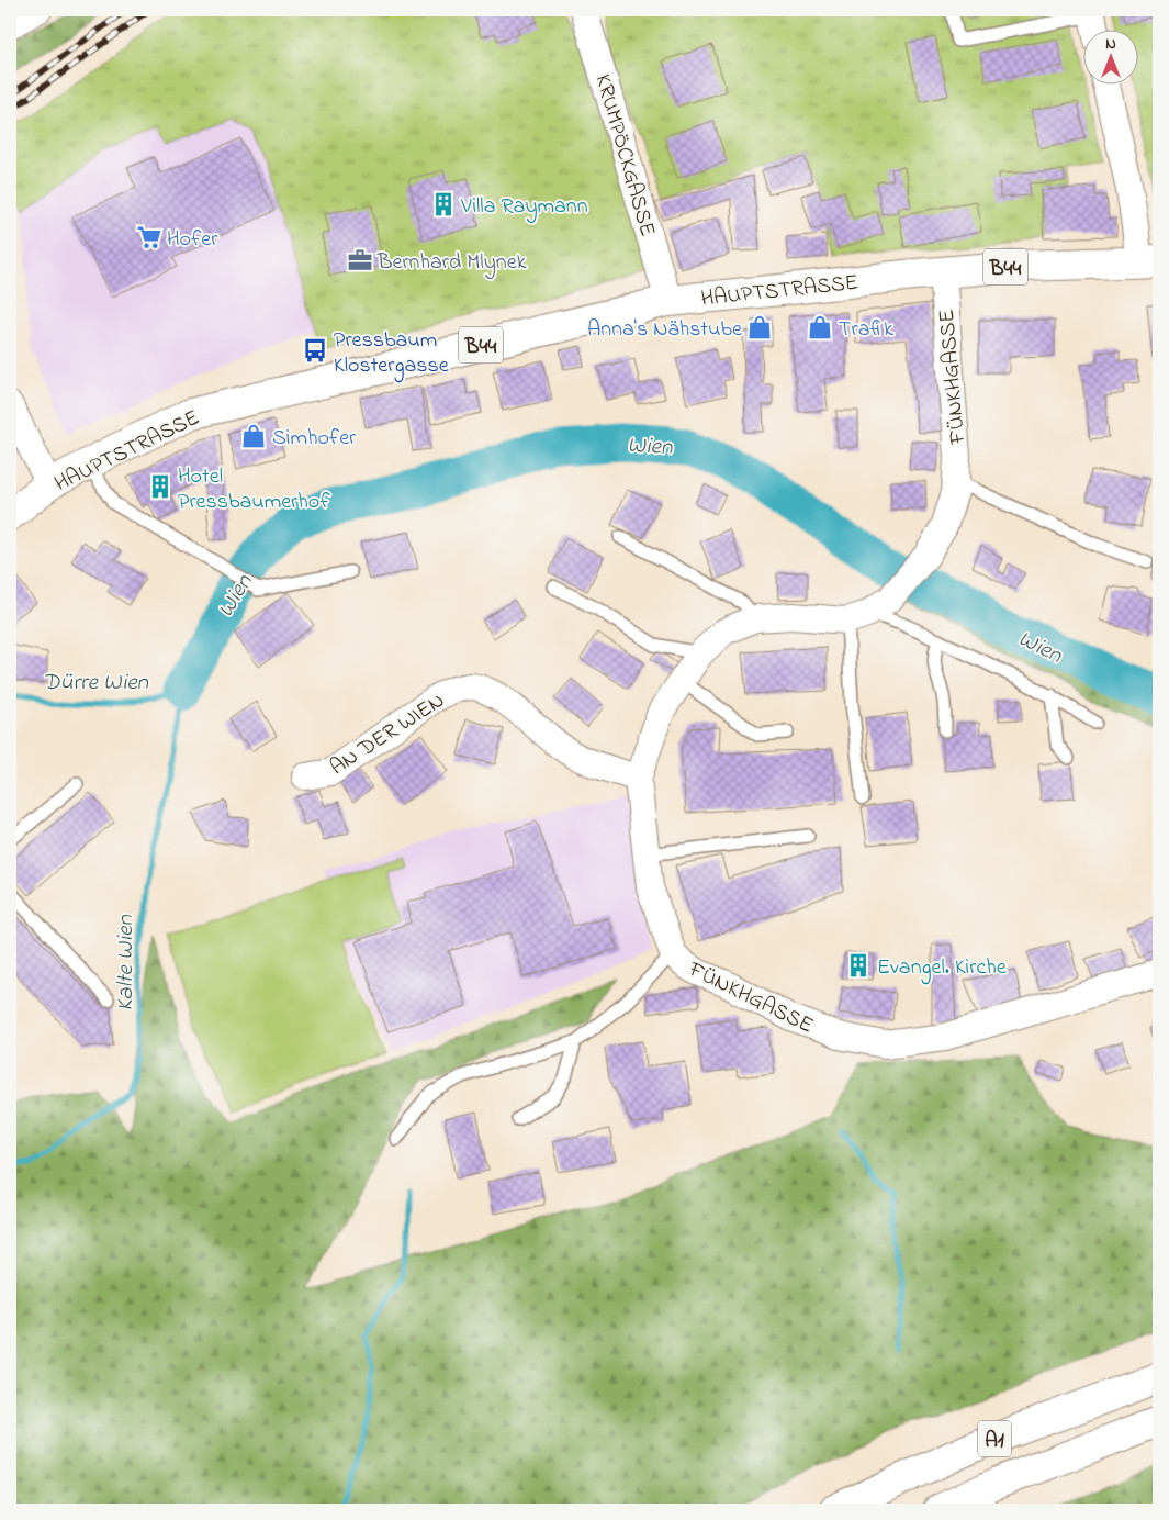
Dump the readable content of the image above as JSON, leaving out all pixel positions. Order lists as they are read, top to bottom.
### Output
{
  "streets": {
    "main road": ["B44", "HAUPTSTRASSE", "A1"],
    "street": ["KRUMPÖCKGASSE", "FÜNKHGASSE", "AN DER WIEN"]
  },
  "crossings": [
    ["KRUMPÖCKGASSE", "HAUPTSTRASSE"],
    ["HAUPTSTRASSE", "FÜNKHGASSE"],
    ["FÜNKHGASSE", "AN DER WIEN"]
  ],
  "water": ["Wien", "Dürre Wien", "Kalte Wien"],
  "places": {
    "building": ["Villa Raymann", "Hotel Pressbaumerhof", "Evangel. Kirche"],
    "supermarket": ["Hofer"],
    "office": ["Bernhard Mlynek"],
    "shop": ["Anna's Nähstube", "Trafik", "Simhofer"],
    "bus stop": ["Pressbaum Klostergasse"]
  },
  "north": "top"
}
